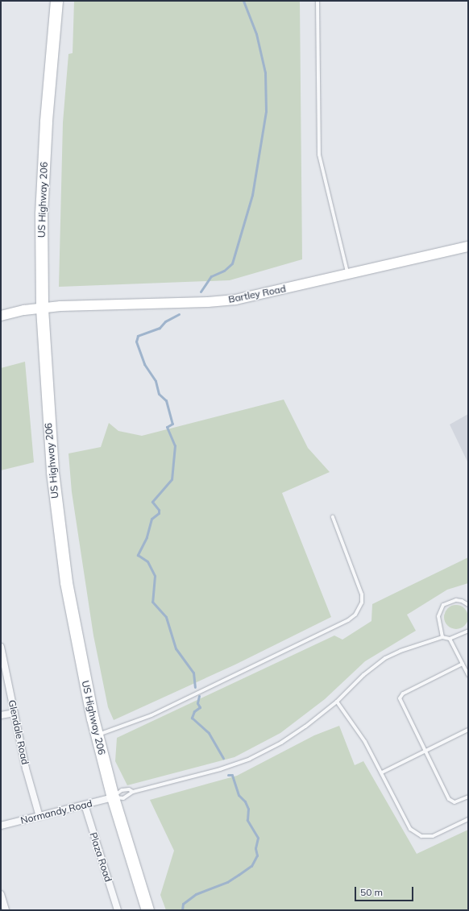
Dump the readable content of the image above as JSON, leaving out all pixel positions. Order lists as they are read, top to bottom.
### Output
{
  "streets": {
    "highway": ["US Highway 206"],
    "street": [
      "Bartley Road",
      "Glendale Road",
      "Normandy Road",
      "Plaza Road"
    ]
  },
  "crossings": [
    ["US Highway 206", "Bartley Road"],
    ["US Highway 206", "Normandy Road"],
    ["Glendale Road", "Normandy Road"],
    ["Normandy Road", "Plaza Road"]
  ],
  "scale_bar": "50 m"
}
